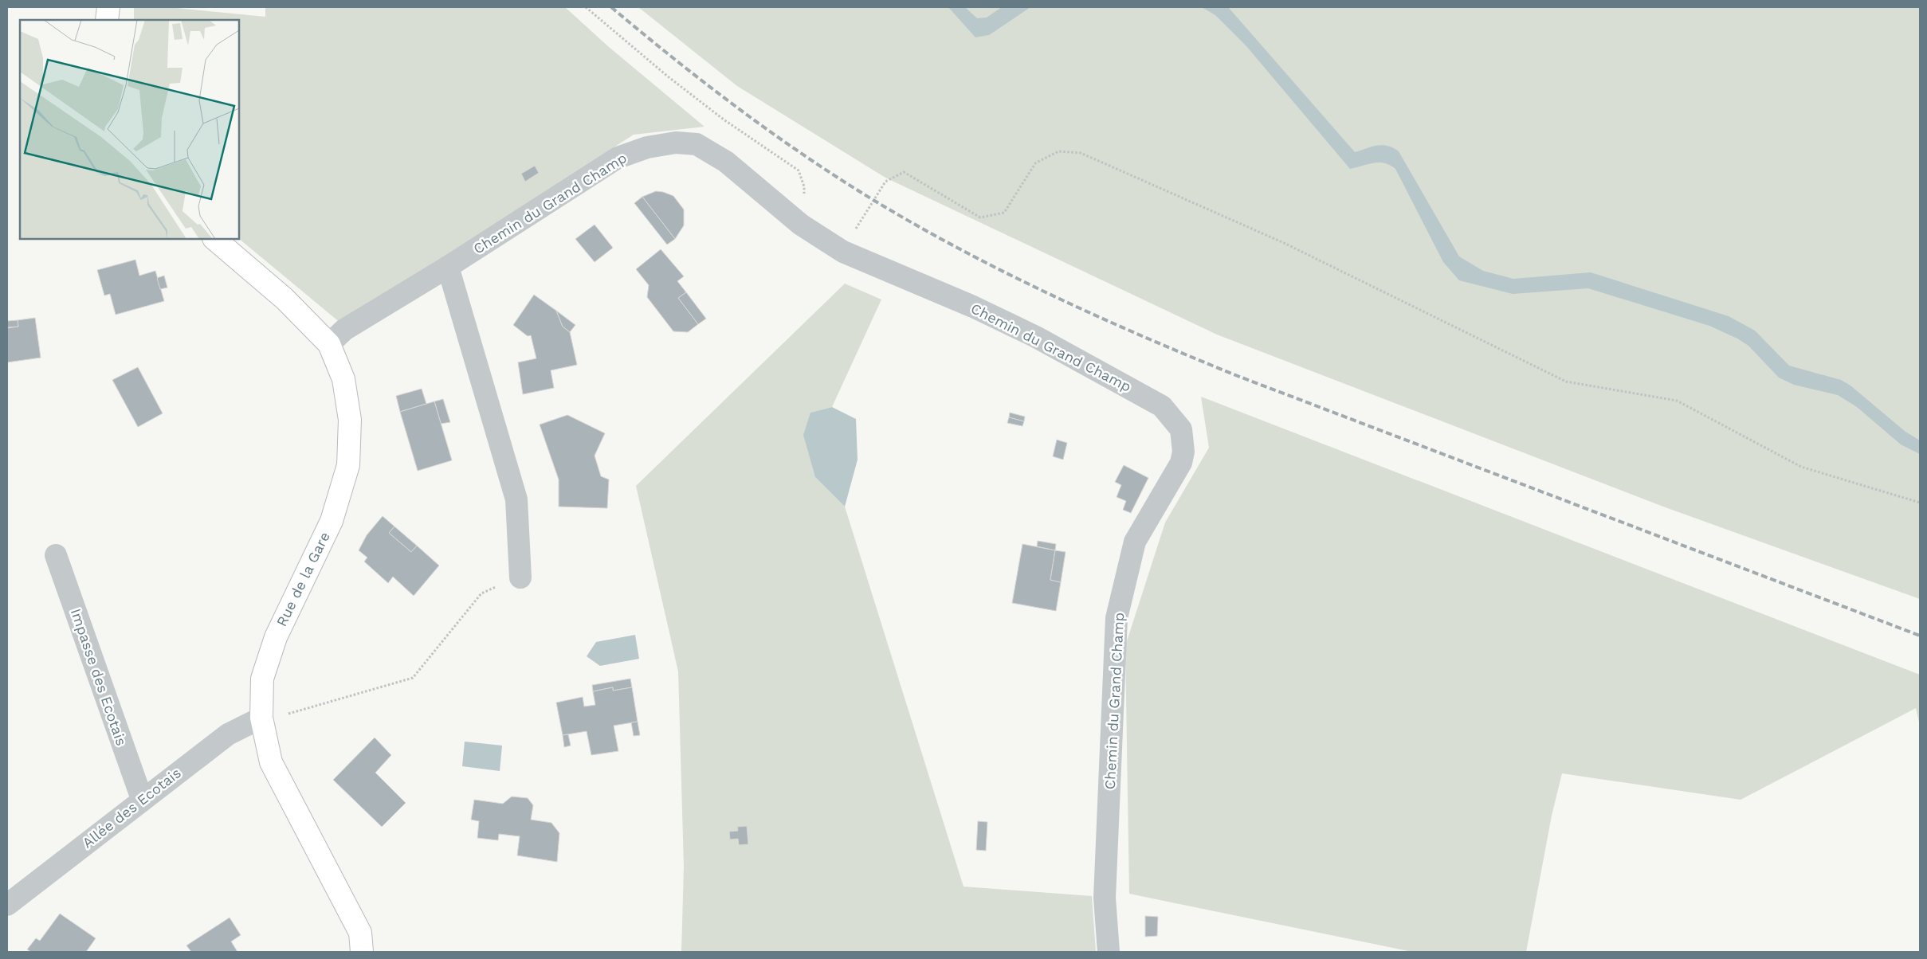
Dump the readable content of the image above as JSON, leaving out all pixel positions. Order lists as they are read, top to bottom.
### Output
{
  "streets": {
    "main road": ["Rue de la Gare"],
    "street": ["Chemin du Grand Champ", "Impasse des Ecotais", "Allée des Ecotais"]
  },
  "crossings": [
    ["Chemin du Grand Champ", "Rue de la Gare"],
    ["Rue de la Gare", "Allée des Ecotais"],
    ["Impasse des Ecotais", "Allée des Ecotais"]
  ]
}
